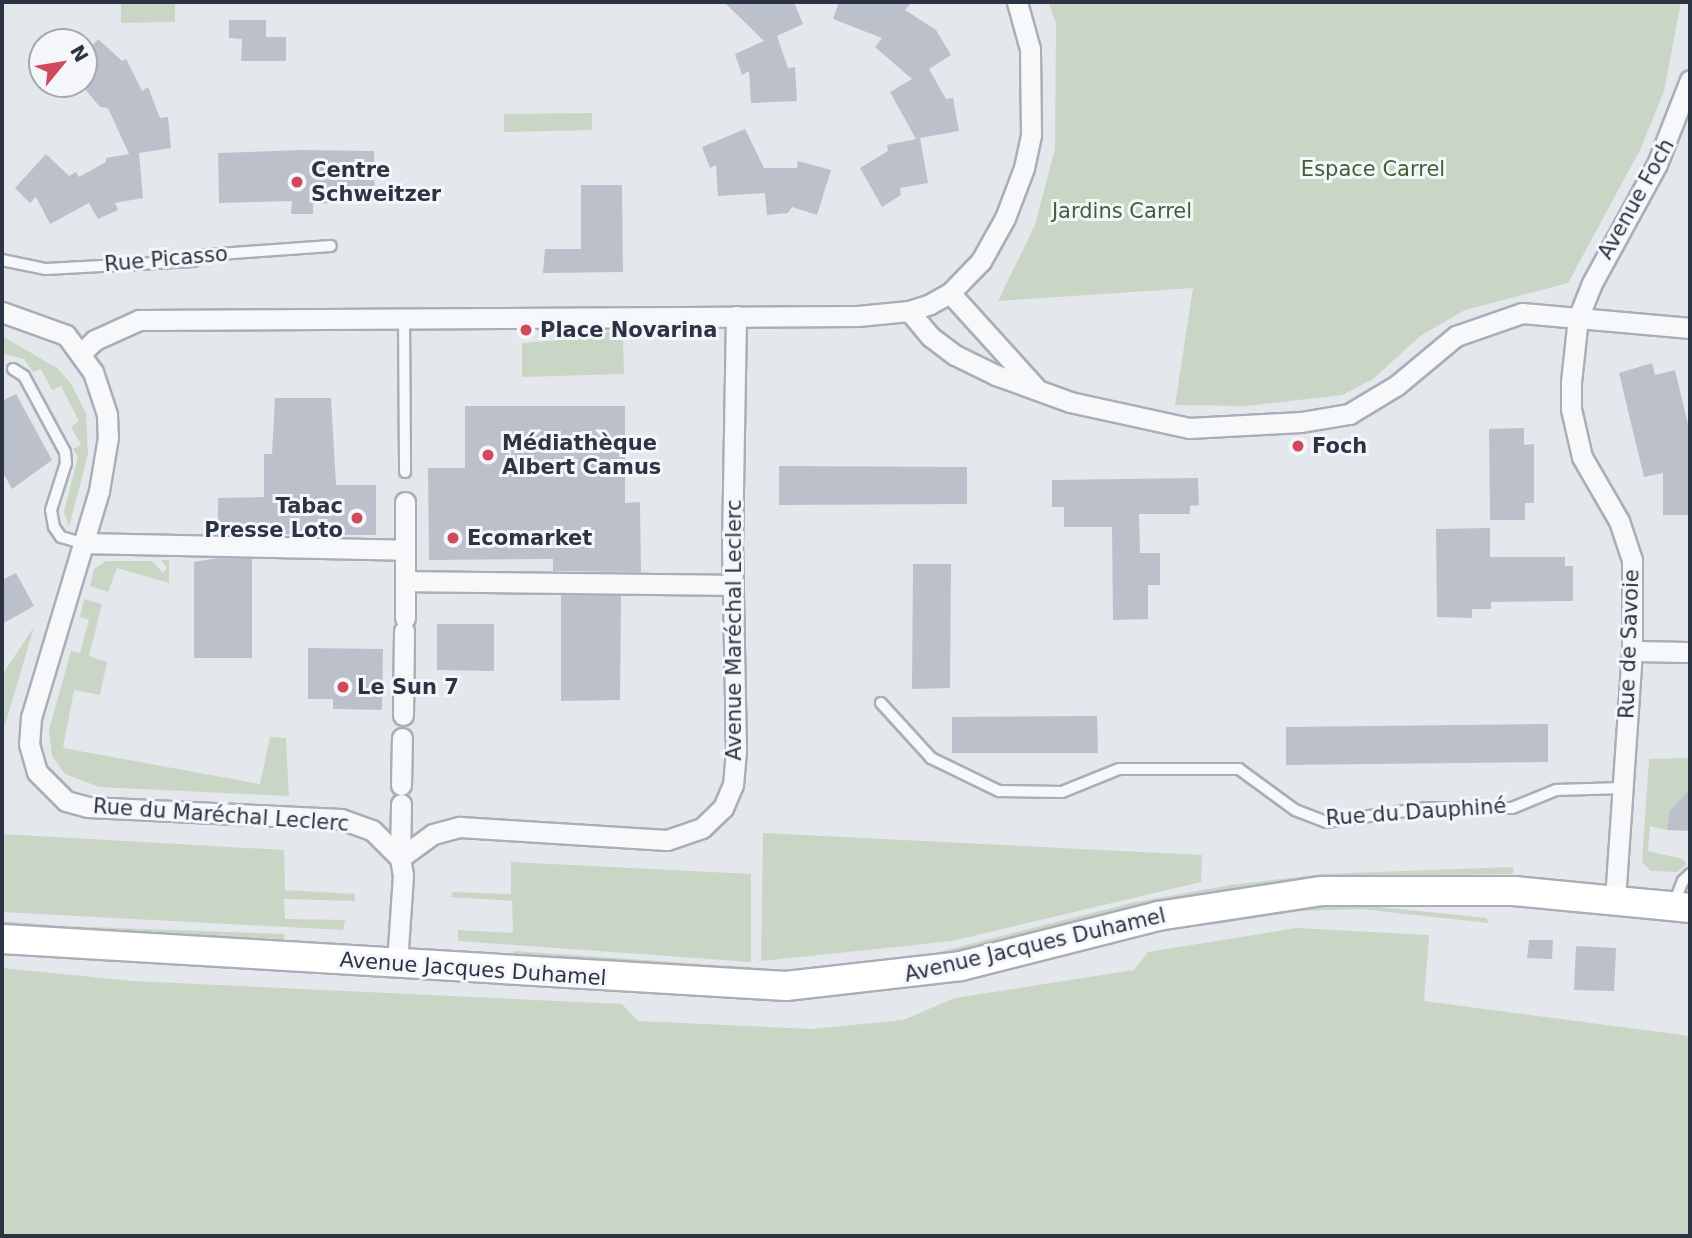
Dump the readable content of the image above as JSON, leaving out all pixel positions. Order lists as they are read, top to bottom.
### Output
{
  "streets": {
    "main road": ["Avenue Jacques Duhamel"],
    "street": [
      "Avenue Foch",
      "Avenue Maréchal Leclerc",
      "Rue de Savoie",
      "Rue du Maréchal Leclerc"
    ],
    "lane": ["Rue Picasso", "Rue du Dauphiné"]
  },
  "crossings": [
    ["Avenue Foch", "Rue de Savoie"],
    ["Avenue Maréchal Leclerc", "Rue du Maréchal Leclerc"],
    ["Rue de Savoie", "Rue du Dauphiné"],
    ["Rue de Savoie", "Avenue Jacques Duhamel"]
  ],
  "parks": ["Espace Carrel", "Jardins Carrel"],
  "places": [
    "Centre Schweitzer",
    "Place Novarina",
    "Foch",
    "Médiathèque Albert Camus",
    "Tabac Presse Loto",
    "Ecomarket",
    "Le Sun 7"
  ],
  "north": "top right"
}
